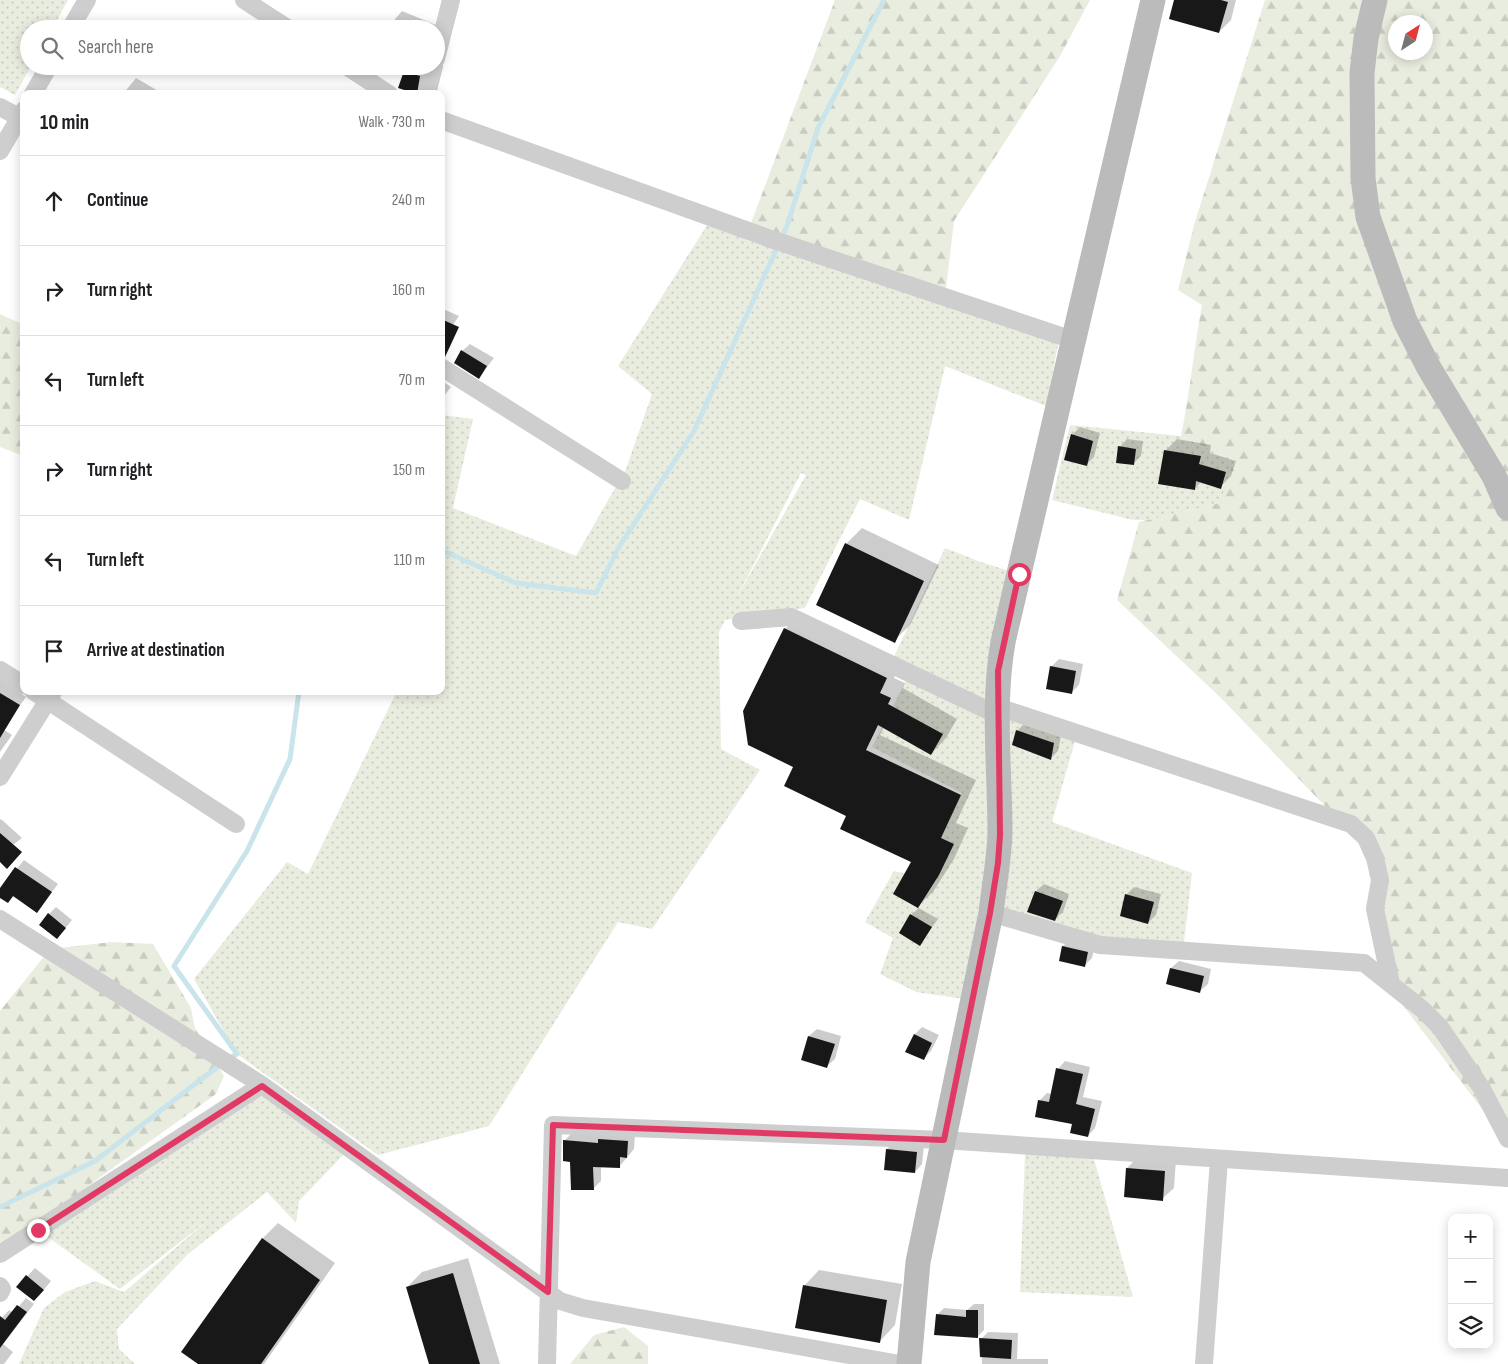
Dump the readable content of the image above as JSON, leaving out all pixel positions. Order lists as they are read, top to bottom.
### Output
{
  "north": "top right",
  "page": {
    "search": "Search here",
    "heading": ["10 min", "Walk · 730 m"],
    "list": [
      ["Continue", "240 m"],
      ["Turn right", "160 m"],
      ["Turn left", "70 m"],
      ["Turn right", "150 m"],
      ["Turn left", "110 m"],
      "Arrive at destination"
    ],
    "map_buttons": ["+", "−"]
  }
}
